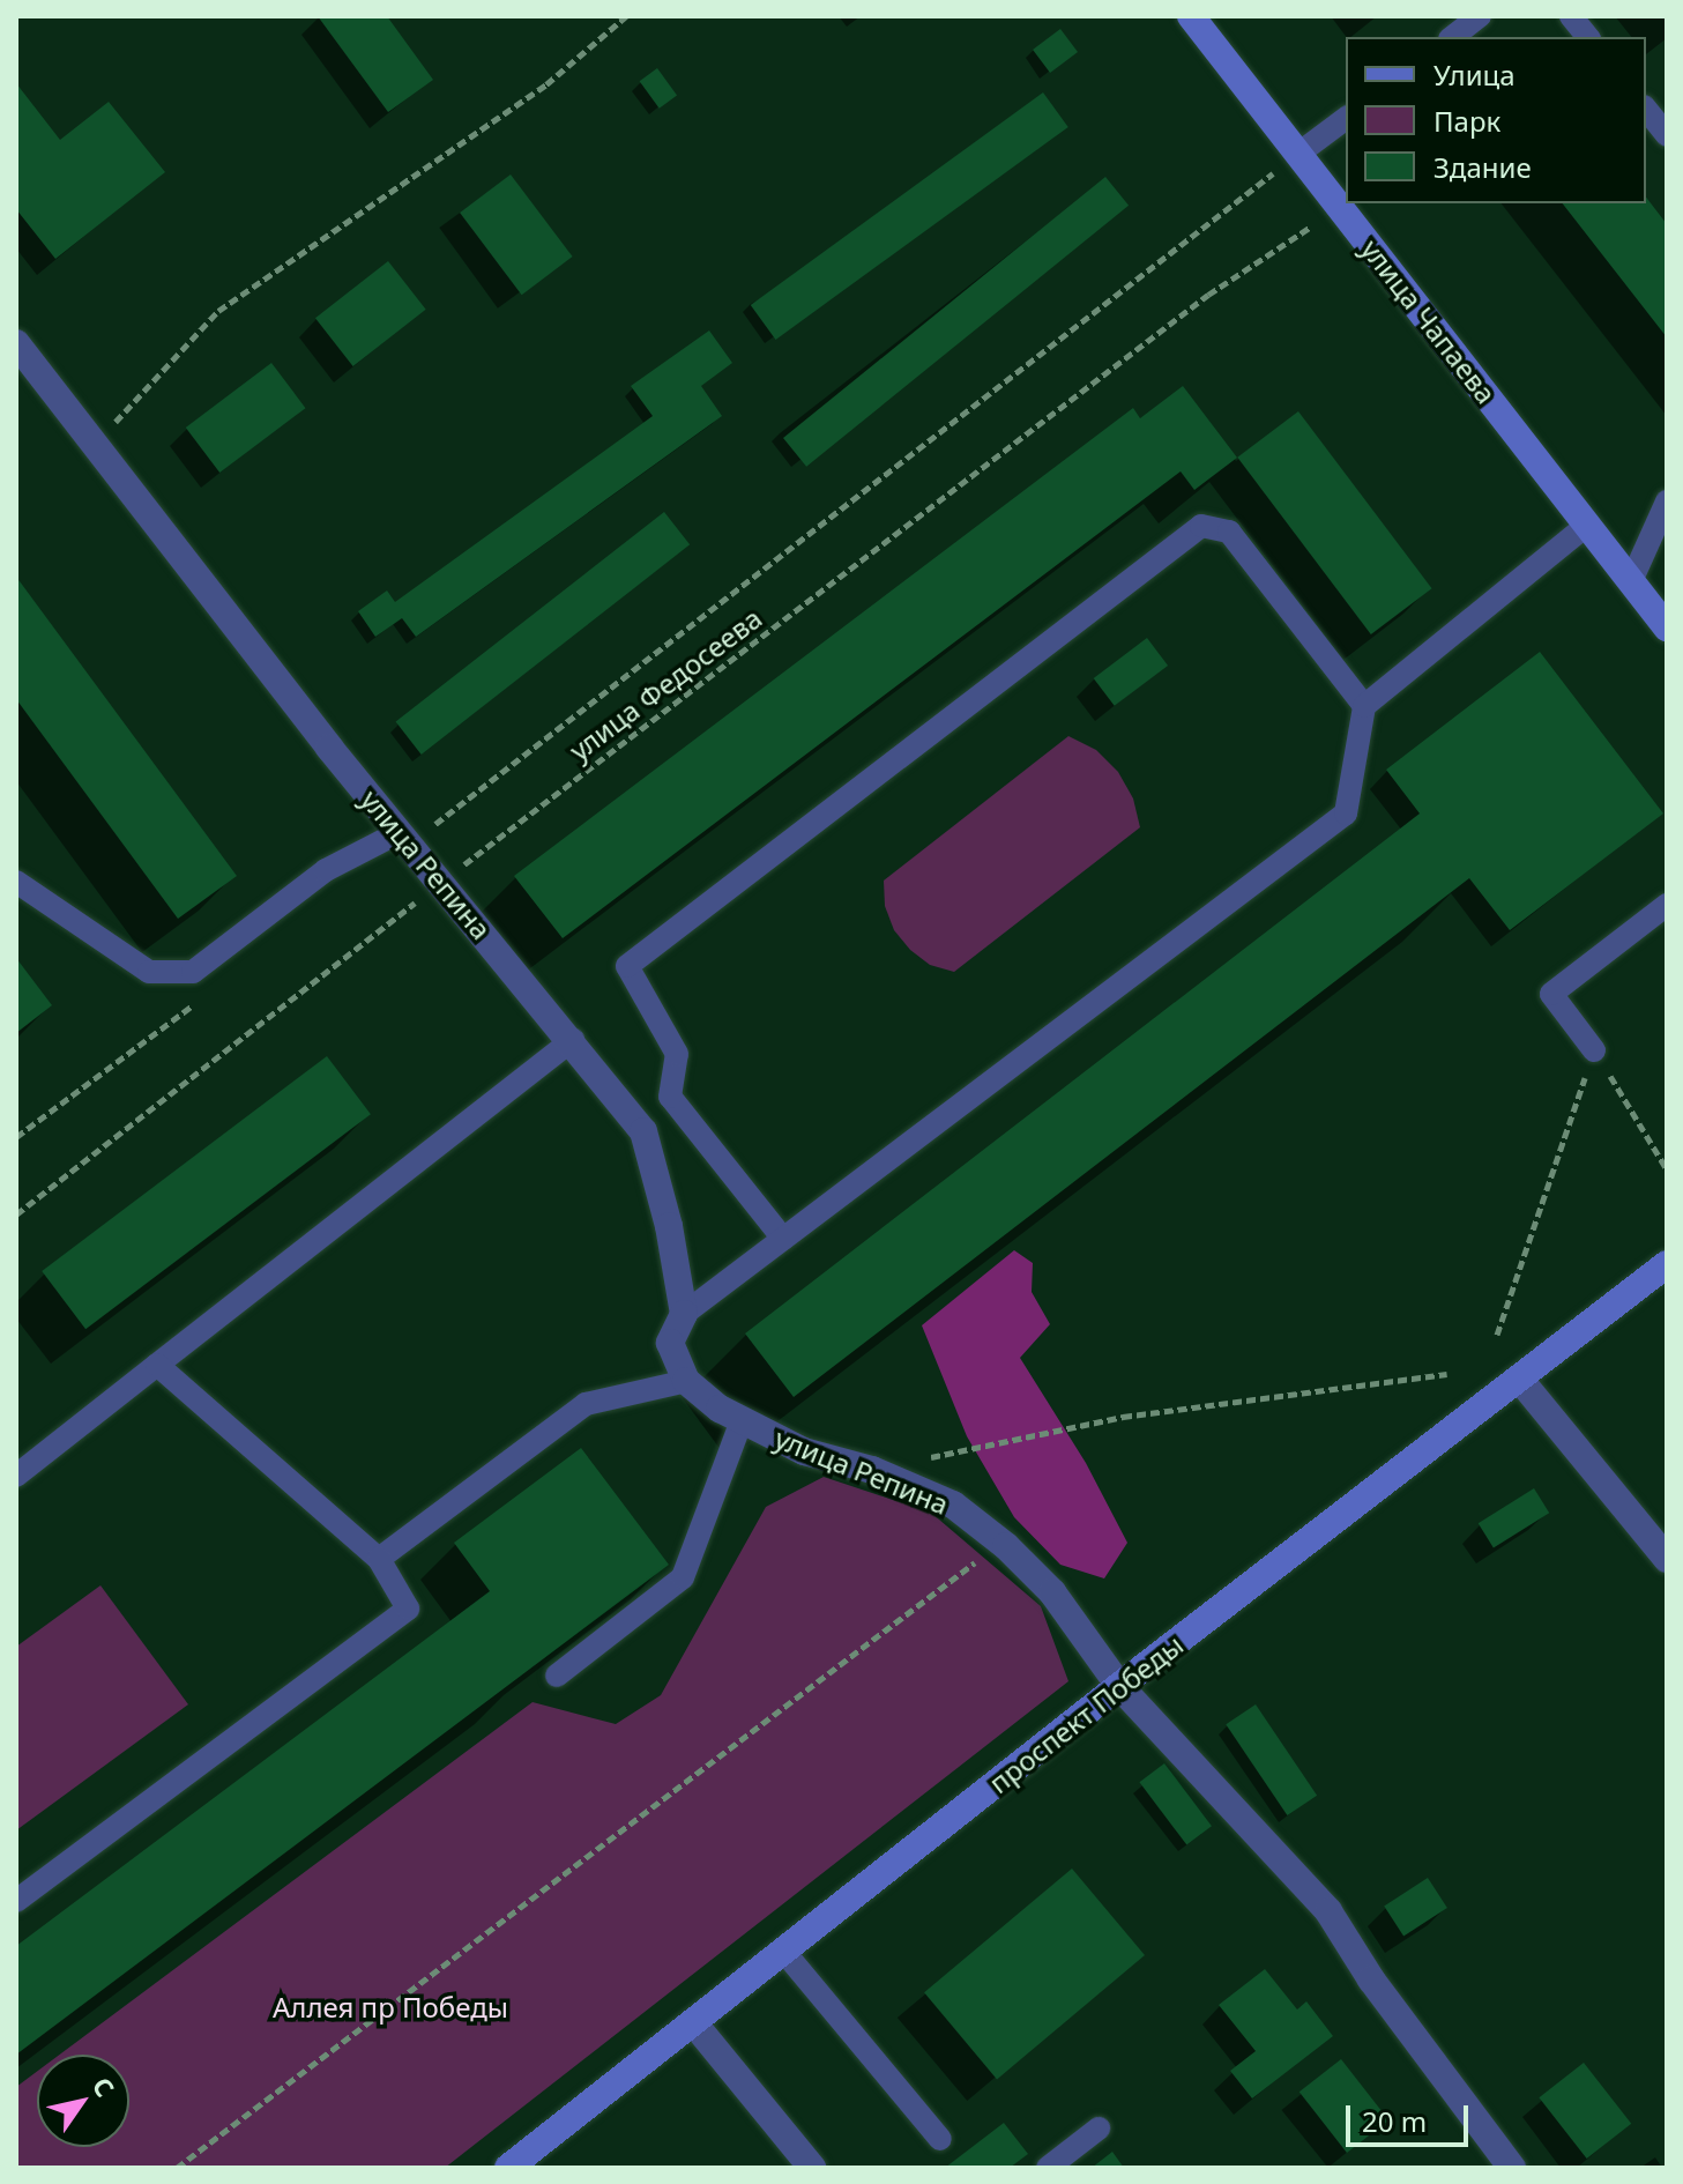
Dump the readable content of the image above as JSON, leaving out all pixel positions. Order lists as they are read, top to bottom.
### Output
{
  "streets": {
    "street": ["улица Чапаева", "улица Репина", "проспект Победы"],
    "path": ["улица Федосеева"]
  },
  "crossings": [
    ["улица Чапаева", "улица Федосеева"],
    ["улица Федосеева", "улица Репина"],
    ["улица Репина", "проспект Победы"]
  ],
  "parks": ["Аллея пр Победы"],
  "legend": ["Улица", "Парк", "Здание"],
  "scale_bar": "20 m",
  "north": "top right"
}
